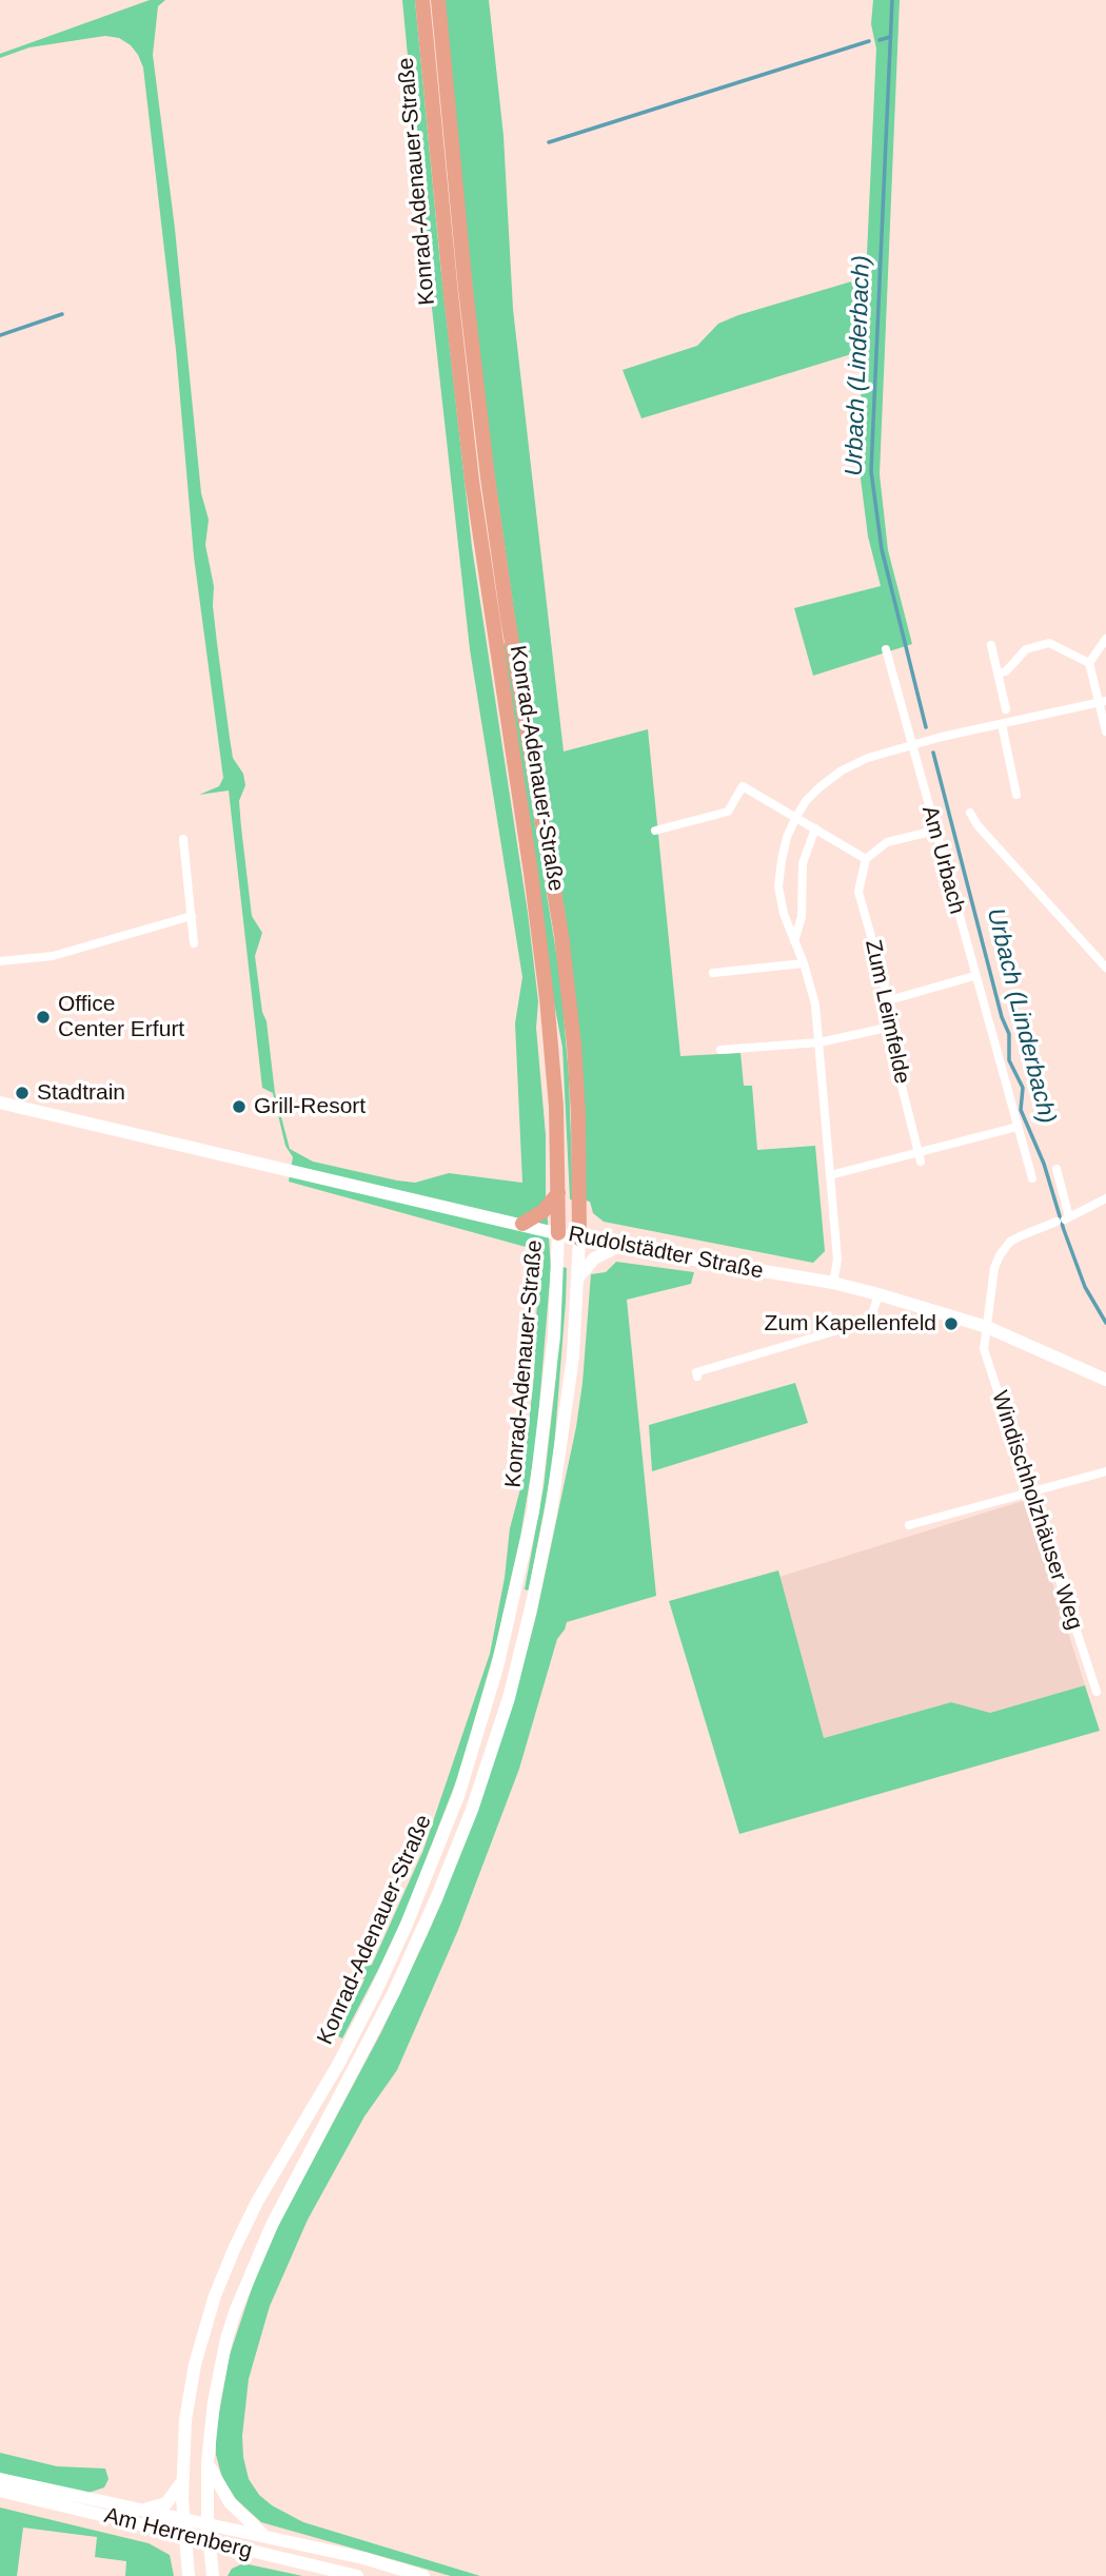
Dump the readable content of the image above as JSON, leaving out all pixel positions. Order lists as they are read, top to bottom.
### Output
{
  "streets": {
    "highway": ["Konrad-Adenauer-Straße"],
    "main road": ["Rudolstädter Straße", "Am Herrenberg"],
    "street": ["Am Urbach", "Zum Leimfelde", "Windischholzhäuser Weg"]
  },
  "crossings": [
    ["Konrad-Adenauer-Straße", "Rudolstädter Straße"],
    ["Konrad-Adenauer-Straße", "Am Herrenberg"],
    ["Rudolstädter Straße", "Windischholzhäuser Weg"]
  ],
  "water": ["Urbach (Linderbach)"],
  "places": [
    "Office Center Erfurt",
    "Stadtrain",
    "Grill-Resort",
    "Zum Kapellenfeld"
  ]
}
